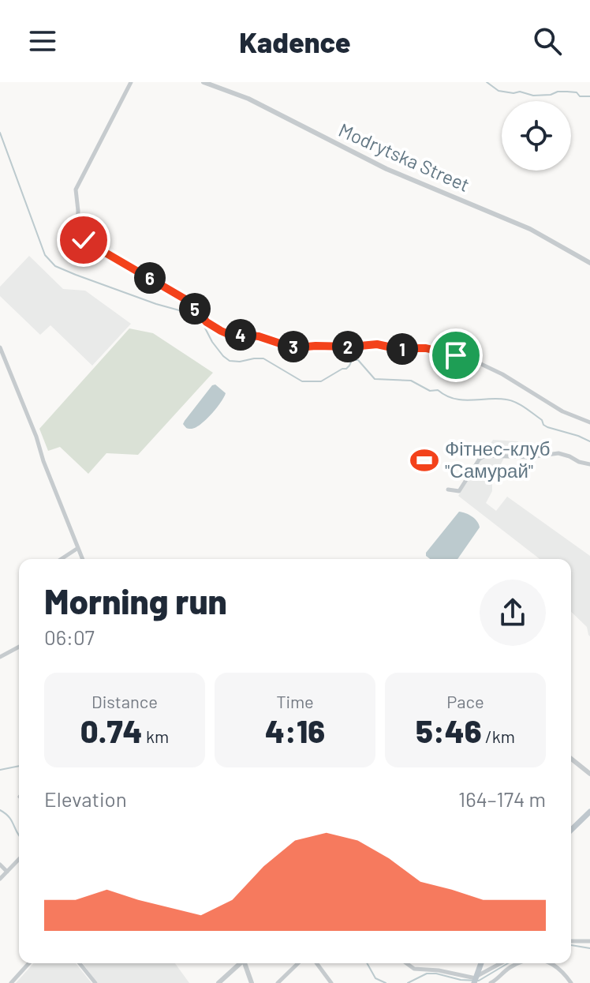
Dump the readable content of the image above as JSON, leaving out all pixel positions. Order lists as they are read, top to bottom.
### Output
{
  "streets": {
    "street": ["Modrytska Street"]
  },
  "places": {
    "sports": ["Фітнес-клуб \"Самурай\""]
  },
  "page": {
    "header": "Kadence",
    "pins": [
      "6",
      "5",
      "4",
      "2",
      "3",
      "1"
    ],
    "heading": ["Morning run", "06:07"],
    "stats": [
      ["Distance", "0.74 km"],
      ["Time", "4:16"],
      ["Pace", "5:46 /km"]
    ],
    "chart": ["Elevation", "164–174 m"]
  }
}
